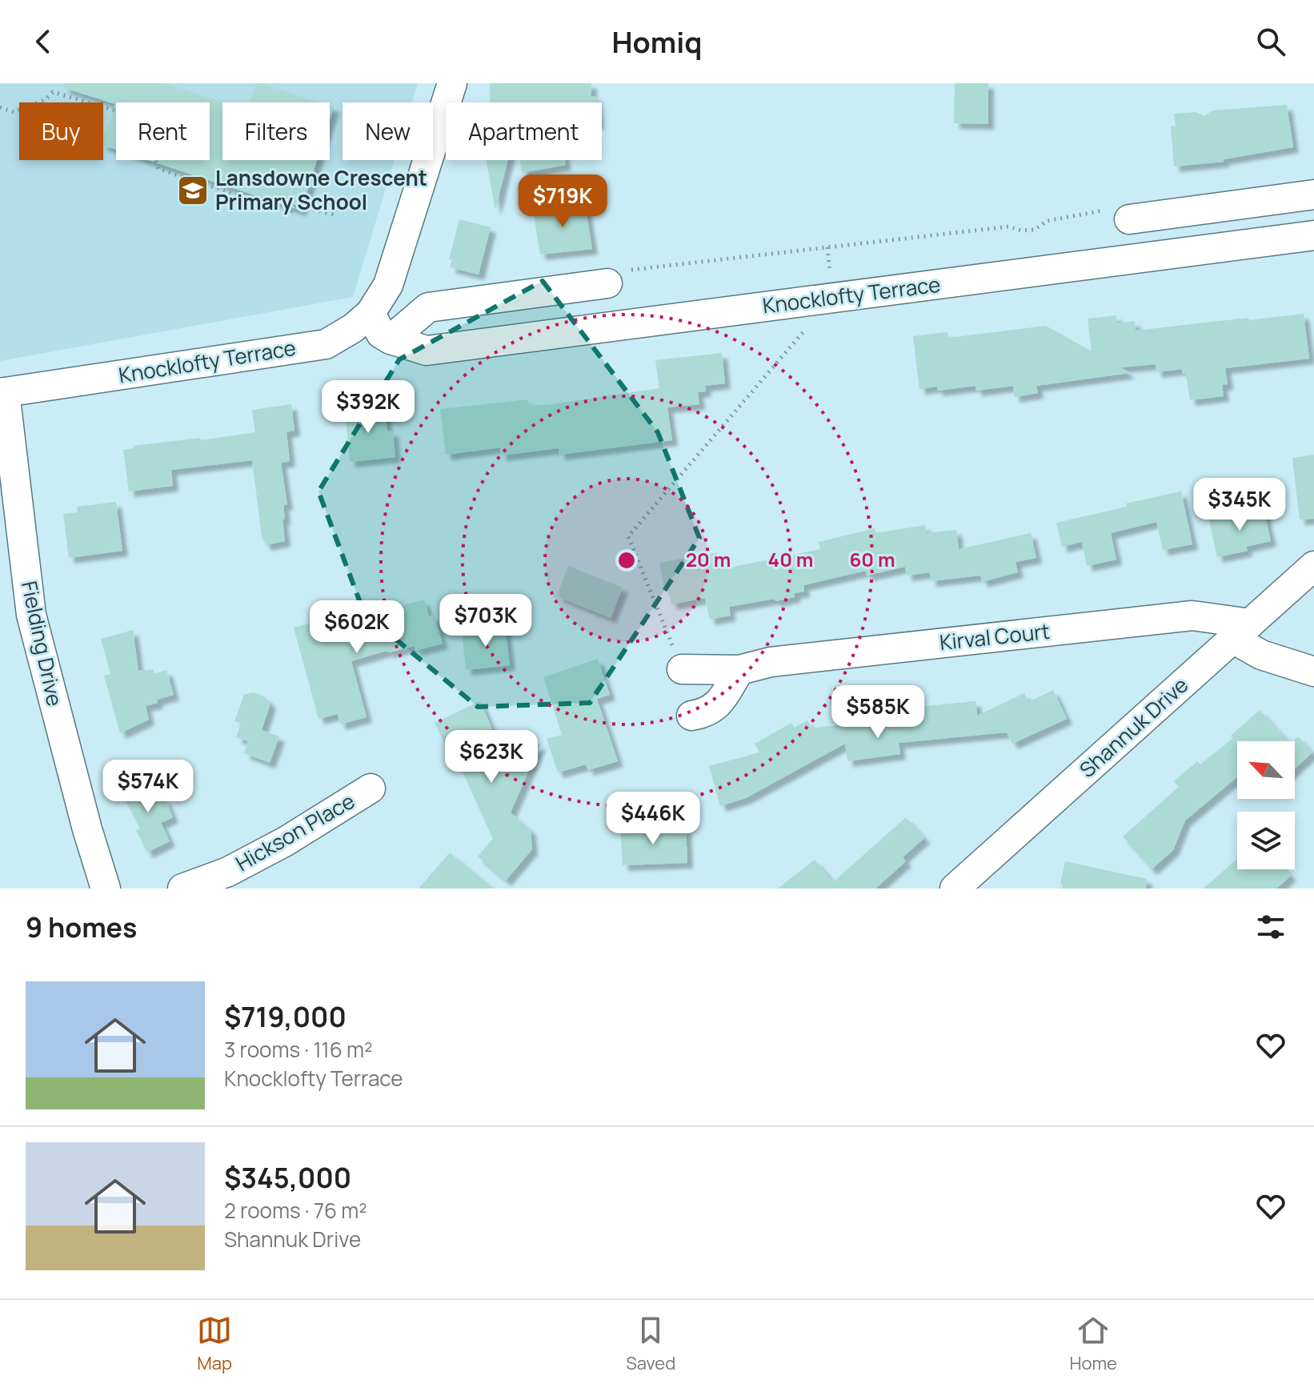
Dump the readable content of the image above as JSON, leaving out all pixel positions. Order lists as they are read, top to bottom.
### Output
{
  "streets": {
    "street": [
      "Knocklofty Terrace",
      "Kirval Court",
      "Fielding Drive",
      "Shannuk Drive",
      "Hickson Place"
    ]
  },
  "crossings": [
    ["Knocklofty Terrace", "Fielding Drive"],
    ["Kirval Court", "Shannuk Drive"]
  ],
  "places": {
    "school or university": ["Lansdowne Crescent Primary School"]
  },
  "north": "top left",
  "page": {
    "header": "Homiq",
    "chip": [
      "Buy",
      "Rent",
      "Filters",
      "New",
      "Apartment"
    ],
    "price": [
      "$719K",
      "$392K",
      "$345K",
      "$703K",
      "$602K",
      "$585K",
      "$623K",
      "$574K",
      "$446K"
    ],
    "heading": "9 homes",
    "list": [
      {
        "name": "$719,000",
        "note": "3 rooms · 116 m² · Knocklofty Terrace"
      },
      {
        "name": "$345,000",
        "note": "2 rooms · 76 m² · Shannuk Drive"
      }
    ],
    "tabs": ["Map", "Saved", "Home"]
  },
  "rings": ["20 m", "40 m", "60 m"]
}
